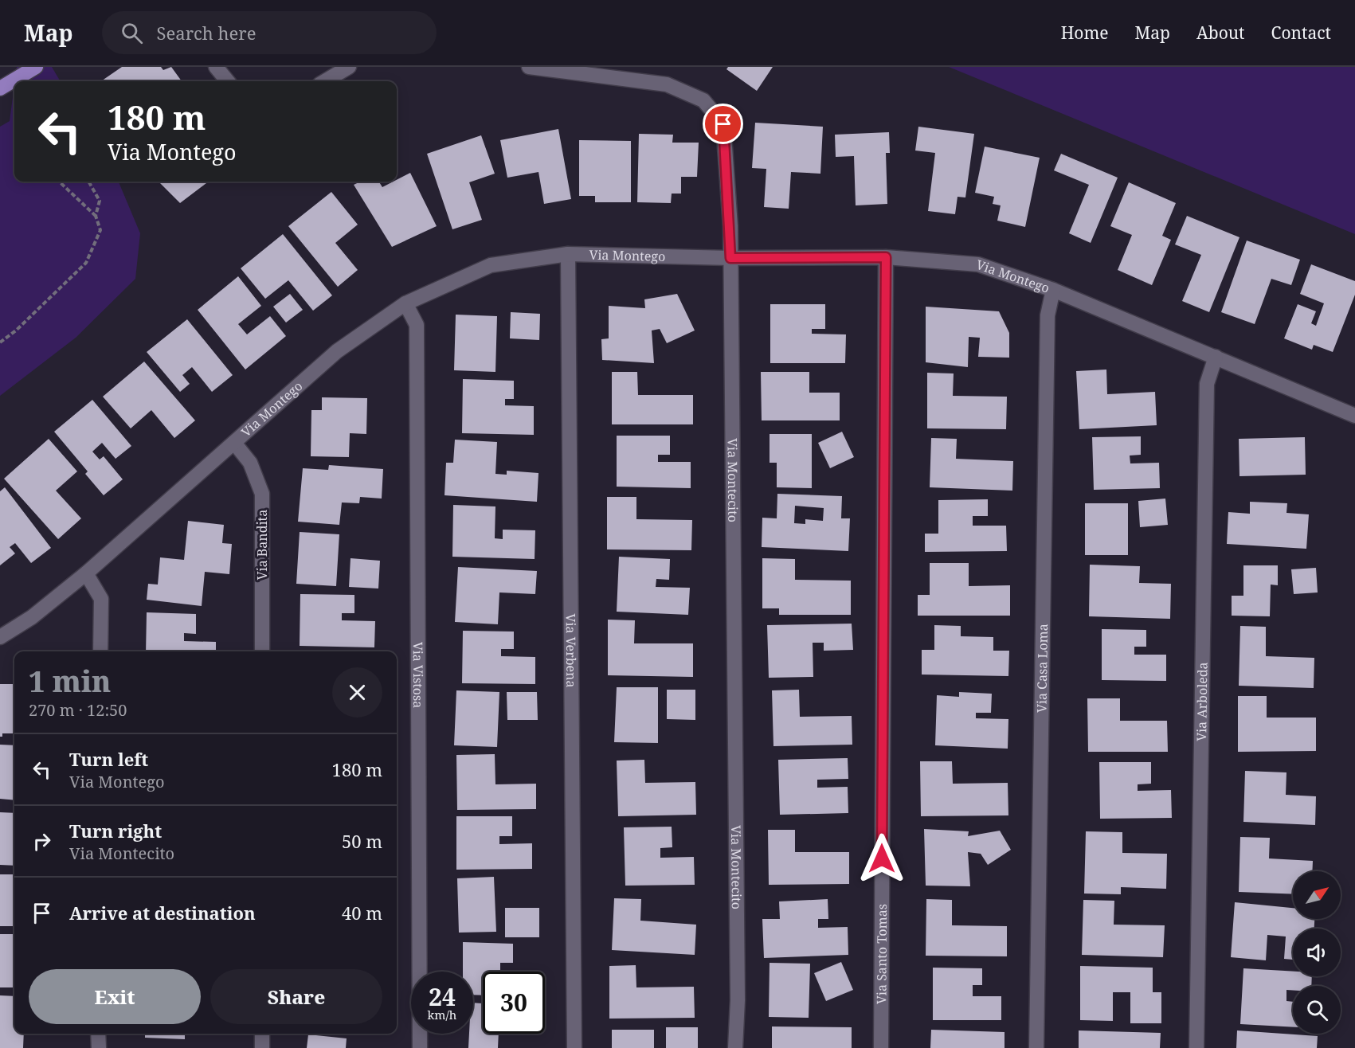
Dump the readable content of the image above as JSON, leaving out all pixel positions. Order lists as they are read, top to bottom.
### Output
{
  "streets": {
    "street": [
      "Via Montego",
      "Via Montecito",
      "Via Bandita",
      "Via Verbena",
      "Via Casa Loma",
      "Via Vistosa",
      "Via Arboleda",
      "Via Santo Tomas"
    ]
  },
  "crossings": [
    ["Via Montego", "Via Montecito"],
    ["Via Montego", "Via Bandita"],
    ["Via Montego", "Via Verbena"],
    ["Via Montego", "Via Casa Loma"],
    ["Via Montego", "Via Vistosa"],
    ["Via Montego", "Via Arboleda"],
    ["Via Montego", "Via Santo Tomas"]
  ],
  "north": "top right",
  "page": {
    "header": "Map",
    "search": "Search here",
    "nav": [
      "Home",
      "Map",
      "About",
      "Contact"
    ],
    "turn": ["180 m", "Via Montego"],
    "heading": ["1 min", "270 m · 12:50"],
    "list": [
      {
        "name": "Turn left",
        "note": "Via Montego",
        "value": "180 m"
      },
      {
        "name": "Turn right",
        "note": "Via Montecito",
        "value": "50 m"
      },
      {
        "name": "Arrive at destination",
        "value": "40 m"
      }
    ],
    "buttons": ["Exit", "Share"],
    "speed": "24 km/h",
    "limit": "30"
  }
}
